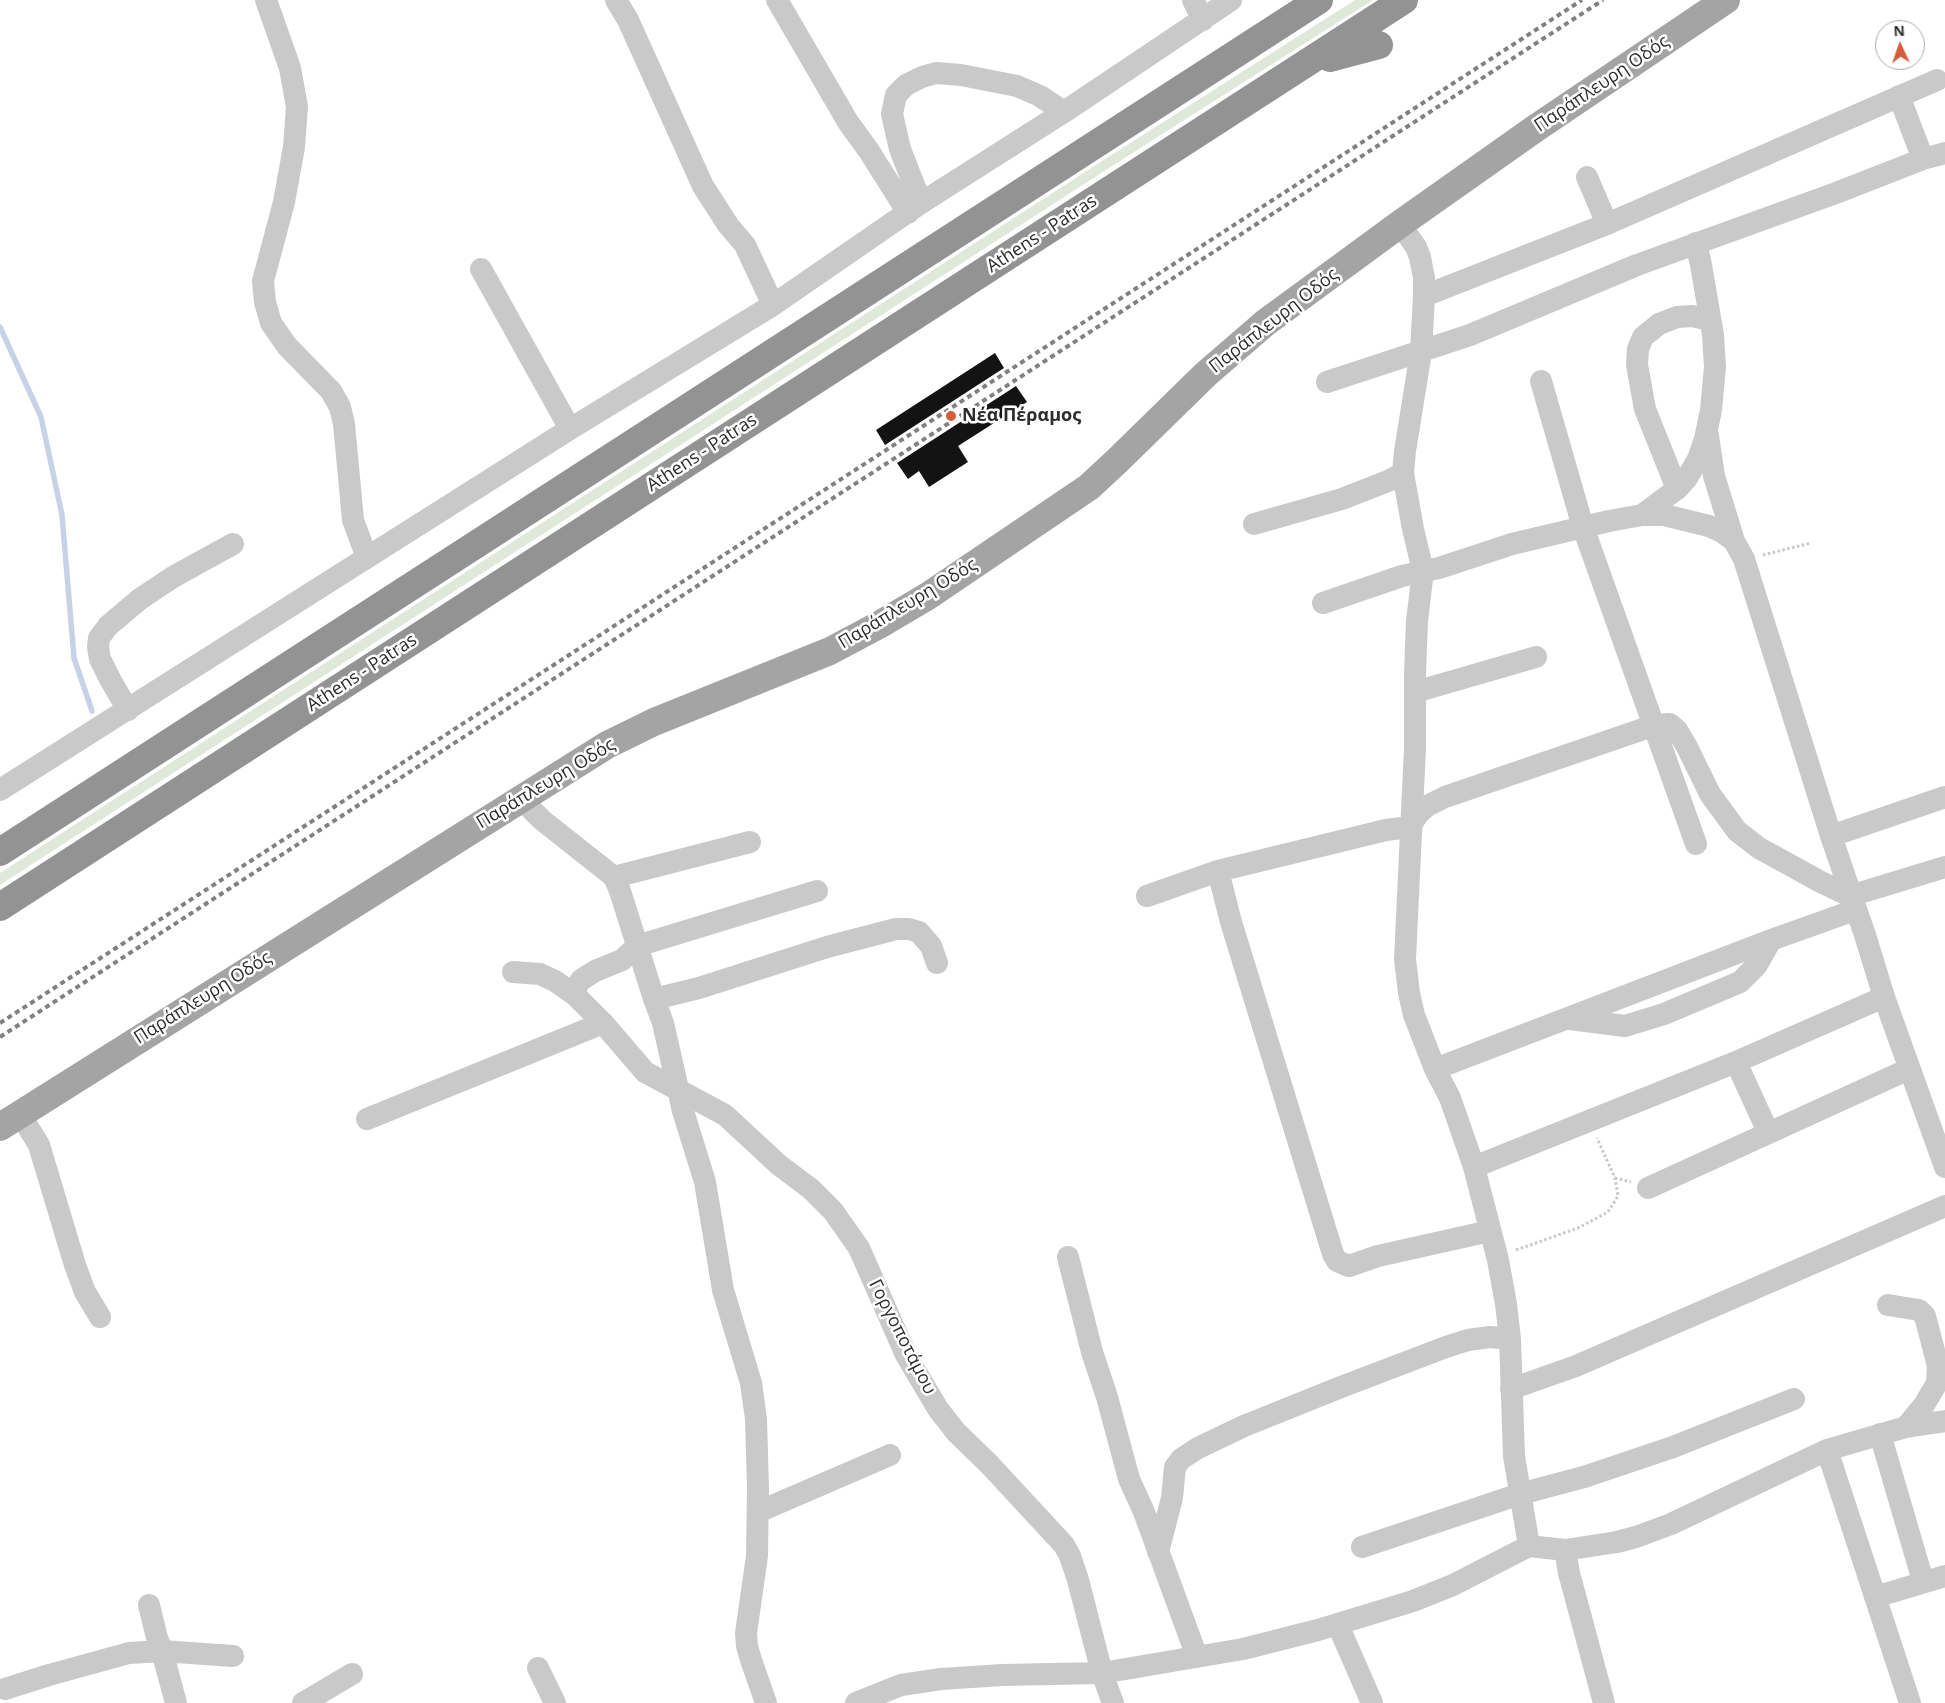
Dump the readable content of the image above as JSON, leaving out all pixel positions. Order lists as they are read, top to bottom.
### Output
{
  "streets": {
    "highway": ["Athens - Patras"],
    "main road": ["Παράπλευρη Οδός"],
    "street": ["Γοργοποτάμου"]
  },
  "places": ["Νέα Πέραμος"],
  "north": "top"
}
